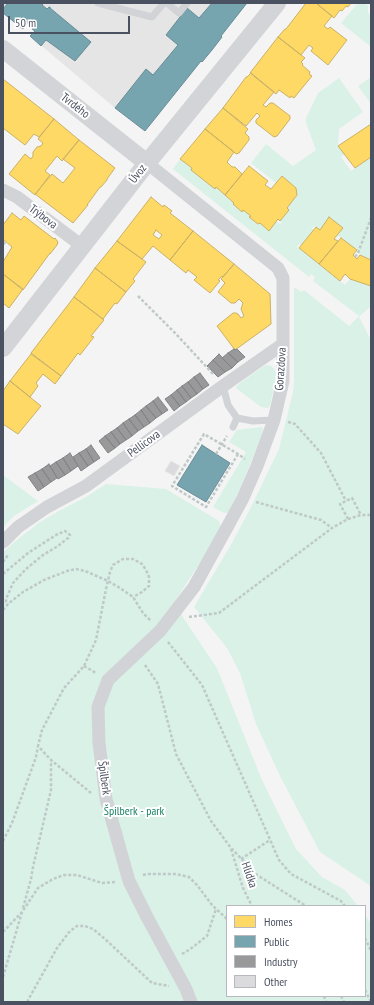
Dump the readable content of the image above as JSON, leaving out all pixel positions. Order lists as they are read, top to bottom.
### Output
{
  "streets": {
    "main road": ["Tvrdého", "Úvoz"],
    "street": [
      "Trýbova",
      "Gorazdova",
      "Pellicova",
      "Špilberk"
    ],
    "path": ["Hlídka"]
  },
  "crossings": [
    ["Tvrdého", "Úvoz"],
    ["Tvrdého", "Gorazdova"],
    ["Úvoz", "Trýbova"],
    ["Úvoz", "Gorazdova"],
    ["Gorazdova", "Pellicova"],
    ["Gorazdova", "Špilberk"]
  ],
  "parks": ["Špilberk - park"],
  "legend": [
    "Homes",
    "Public",
    "Industry",
    "Other"
  ],
  "scale_bar": "50 m"
}
